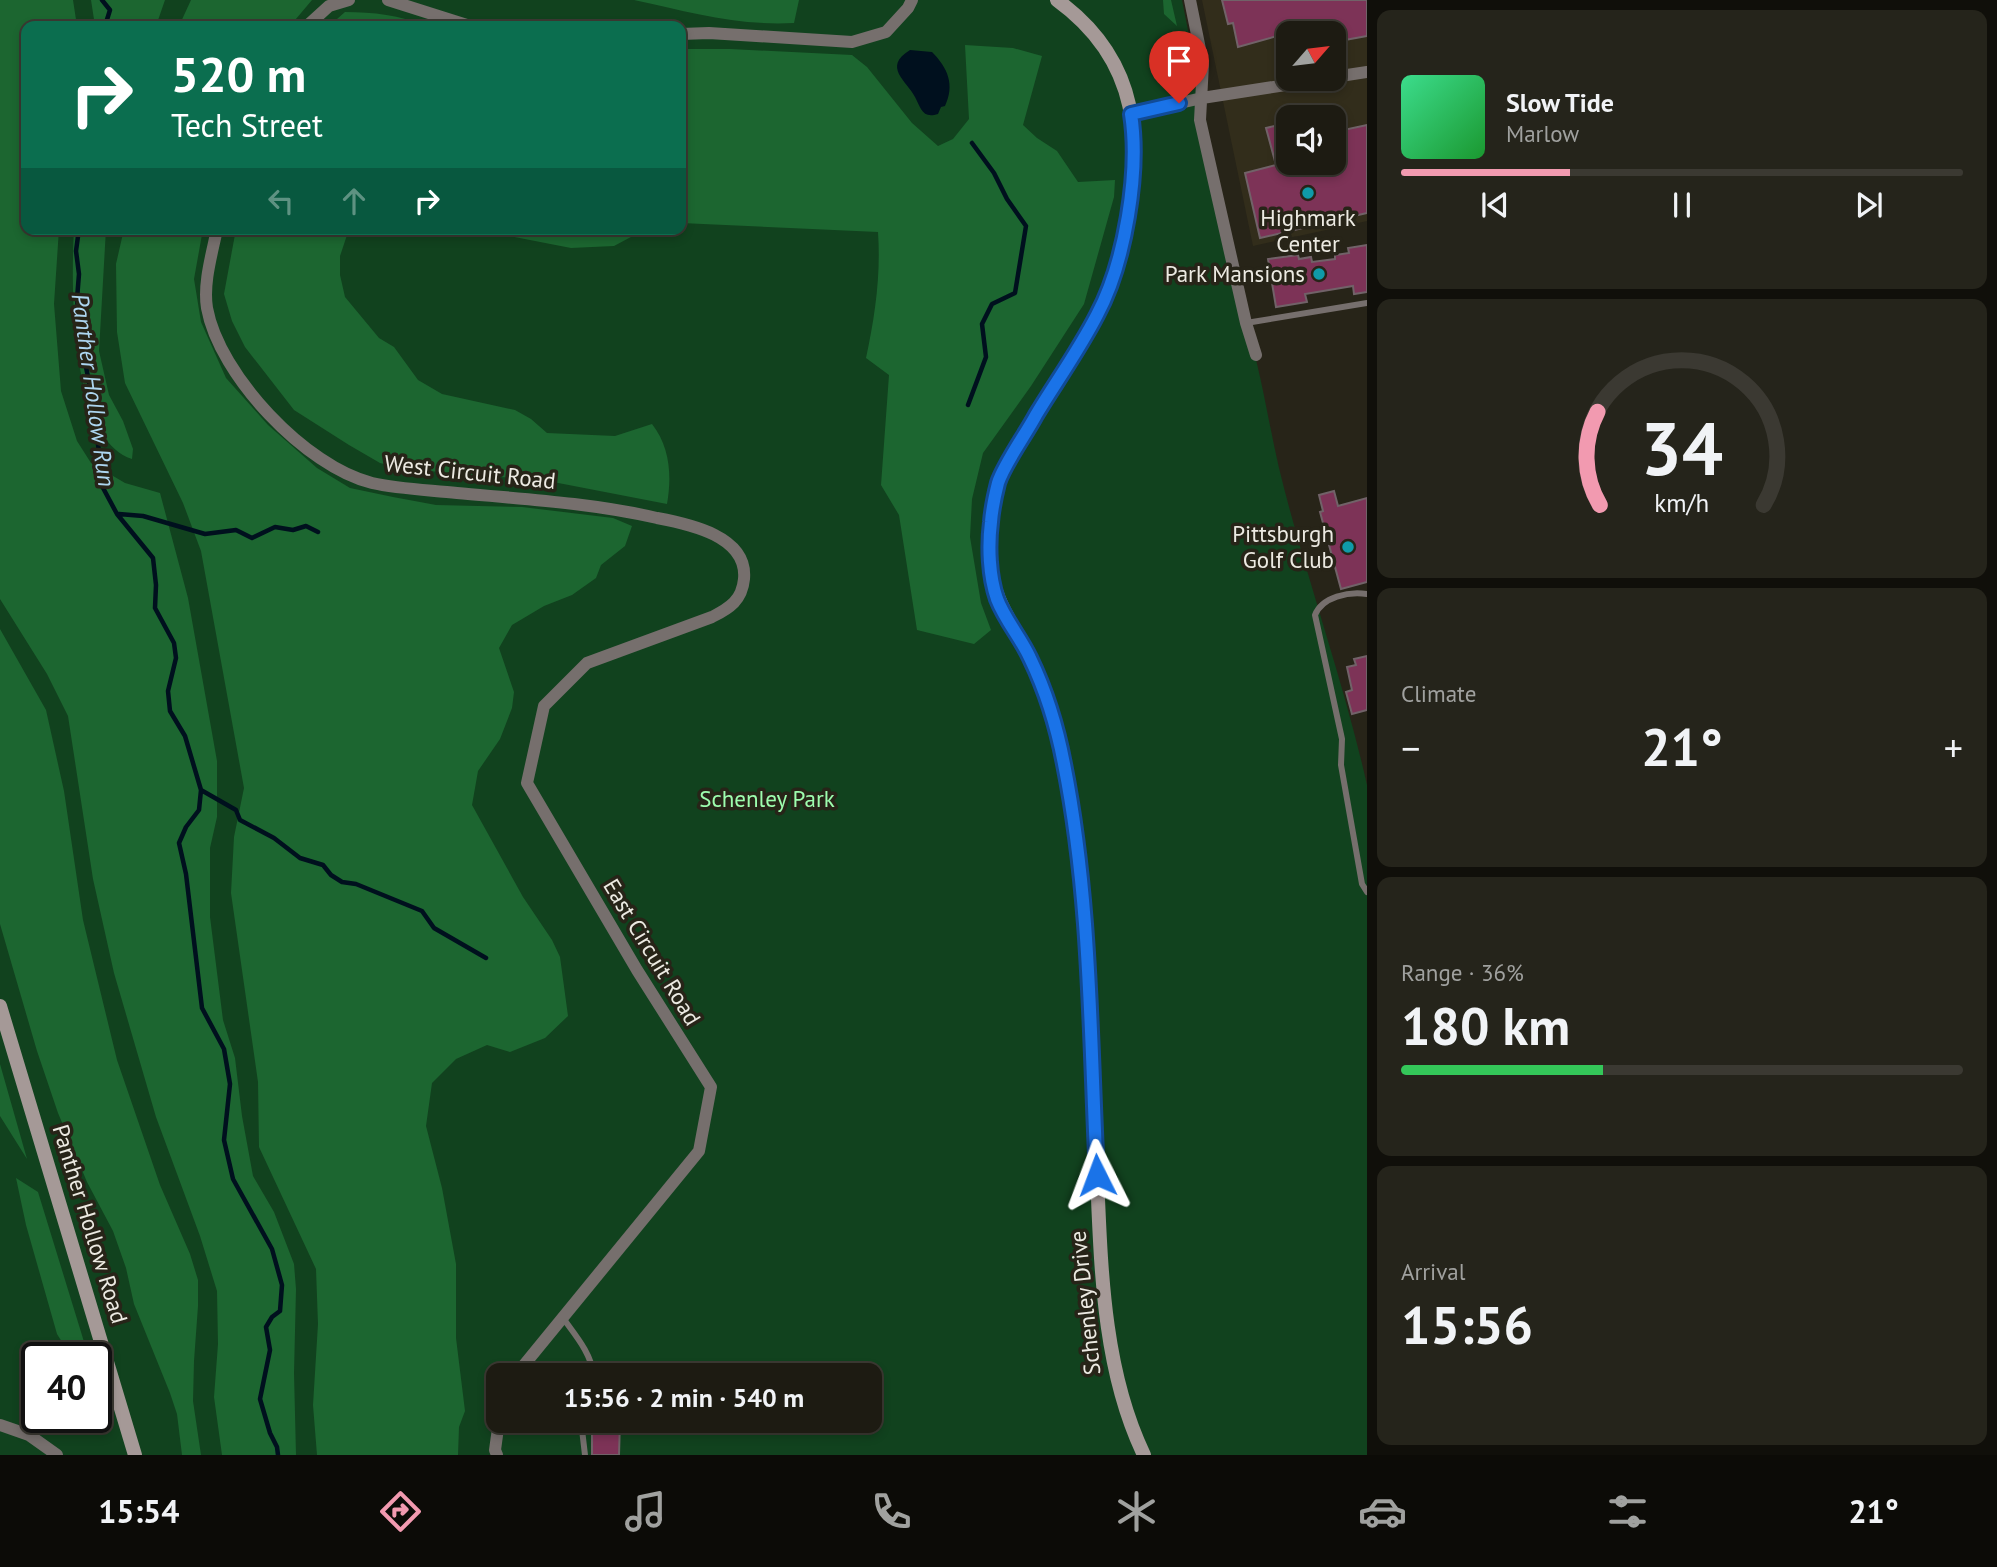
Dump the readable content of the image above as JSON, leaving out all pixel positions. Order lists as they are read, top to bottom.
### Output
{
  "streets": {
    "street": [
      "West Circuit Road",
      "East Circuit Road",
      "Panther Hollow Road",
      "Schenley Drive"
    ]
  },
  "crossings": [
    ["West Circuit Road", "East Circuit Road"]
  ],
  "water": ["Panther Hollow Run"],
  "parks": ["Schenley Park"],
  "places": ["Highmark Center", "Park Mansions", "Pittsburgh Golf Club"],
  "north": "top right",
  "page": {
    "turn": ["520 m", "Tech Street"],
    "song": ["Slow Tide", "Marlow"],
    "tile": [
      "Climate",
      ["Range · 36%", "180 km"],
      ["Arrival", "15:56"]
    ],
    "heat": ["−", "21°", "+"],
    "limit": "40",
    "trip": "15:56 · 2 min · 540 m",
    "tabs": ["15:54", "21°"],
    "gauge": ["34", "km/h"]
  }
}
